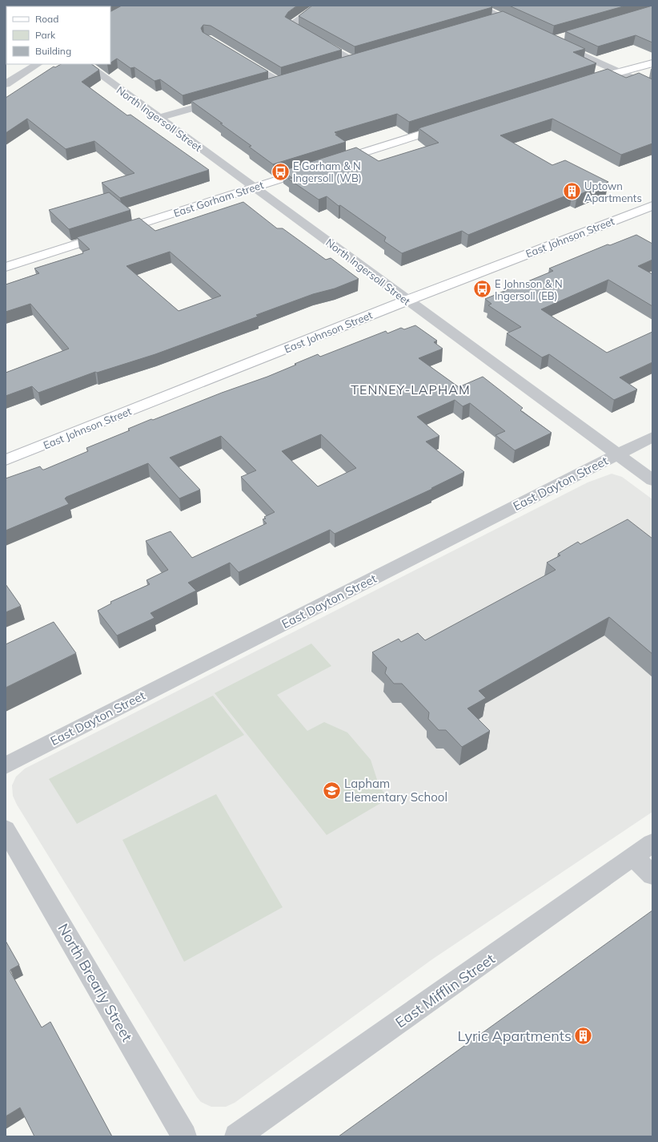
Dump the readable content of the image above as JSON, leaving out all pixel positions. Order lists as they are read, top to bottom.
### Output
{
  "streets": {
    "main road": ["East Gorham Street", "East Johnson Street"],
    "street": [
      "North Ingersoll Street",
      "East Dayton Street",
      "North Brearly Street",
      "East Mifflin Street"
    ]
  },
  "crossings": [
    ["North Ingersoll Street", "East Gorham Street"],
    ["North Ingersoll Street", "East Johnson Street"],
    ["North Ingersoll Street", "East Dayton Street"]
  ],
  "districts": ["TENNEY-LAPHAM"],
  "places": {
    "bus stop": ["E Gorham & N Ingersoll (WB)", "E Johnson & N Ingersoll (EB)"],
    "building": ["Uptown Apartments", "Lyric Apartments"],
    "school or university": ["Lapham Elementary School"]
  },
  "legend": ["Road", "Park", "Building"]
}
